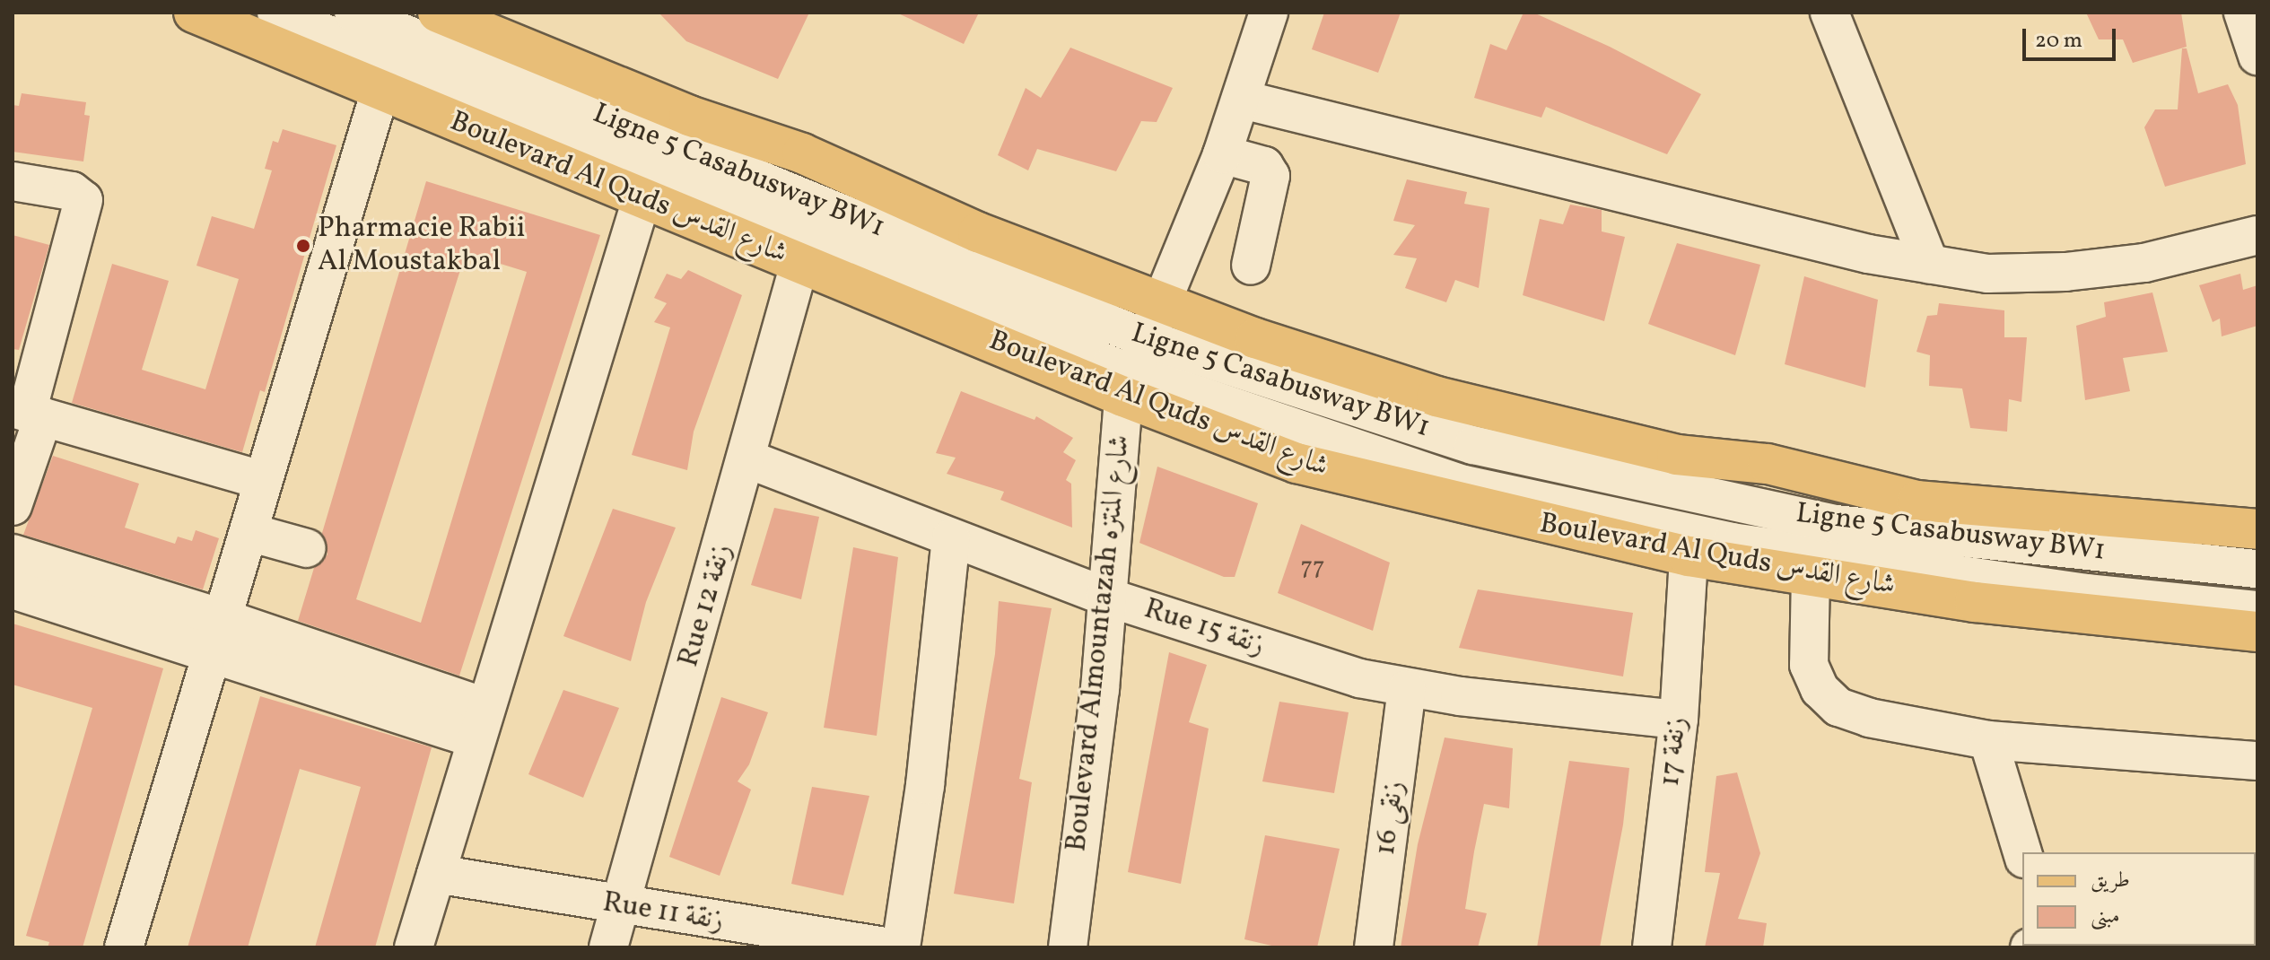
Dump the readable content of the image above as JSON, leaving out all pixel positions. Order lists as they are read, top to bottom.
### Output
{
  "streets": {
    "main road": ["Boulevard Al Quds شارع القدس"],
    "street": [
      "Ligne 5 Casabusway BW1",
      "Rue 12 زنقة",
      "Rue 15 زنقة",
      "Boulevard Almountazah شارع المنتزه",
      "زنقة 17",
      "زنقى 16",
      "Rue 11 زنقة"
    ]
  },
  "crossings": [
    ["Ligne 5 Casabusway BW1", "Boulevard Al Quds شارع القدس"],
    ["Ligne 5 Casabusway BW1", "Boulevard Almountazah شارع المنتزه"],
    ["Boulevard Al Quds شارع القدس", "Rue 12 زنقة"],
    ["Boulevard Al Quds شارع القدس", "Boulevard Almountazah شارع المنتزه"],
    ["Boulevard Al Quds شارع القدس", "زنقة 17"],
    ["Rue 12 زنقة", "Rue 15 زنقة"],
    ["Rue 12 زنقة", "Rue 11 زنقة"],
    ["Rue 15 زنقة", "Boulevard Almountazah شارع المنتزه"],
    ["Rue 15 زنقة", "زنقة 17"],
    ["Rue 15 زنقة", "زنقى 16"]
  ],
  "places": ["Pharmacie Rabii Al Moustakbal"],
  "house_numbers": ["77"],
  "legend": ["طريق", "مبنى"],
  "scale_bar": "20 m"
}
